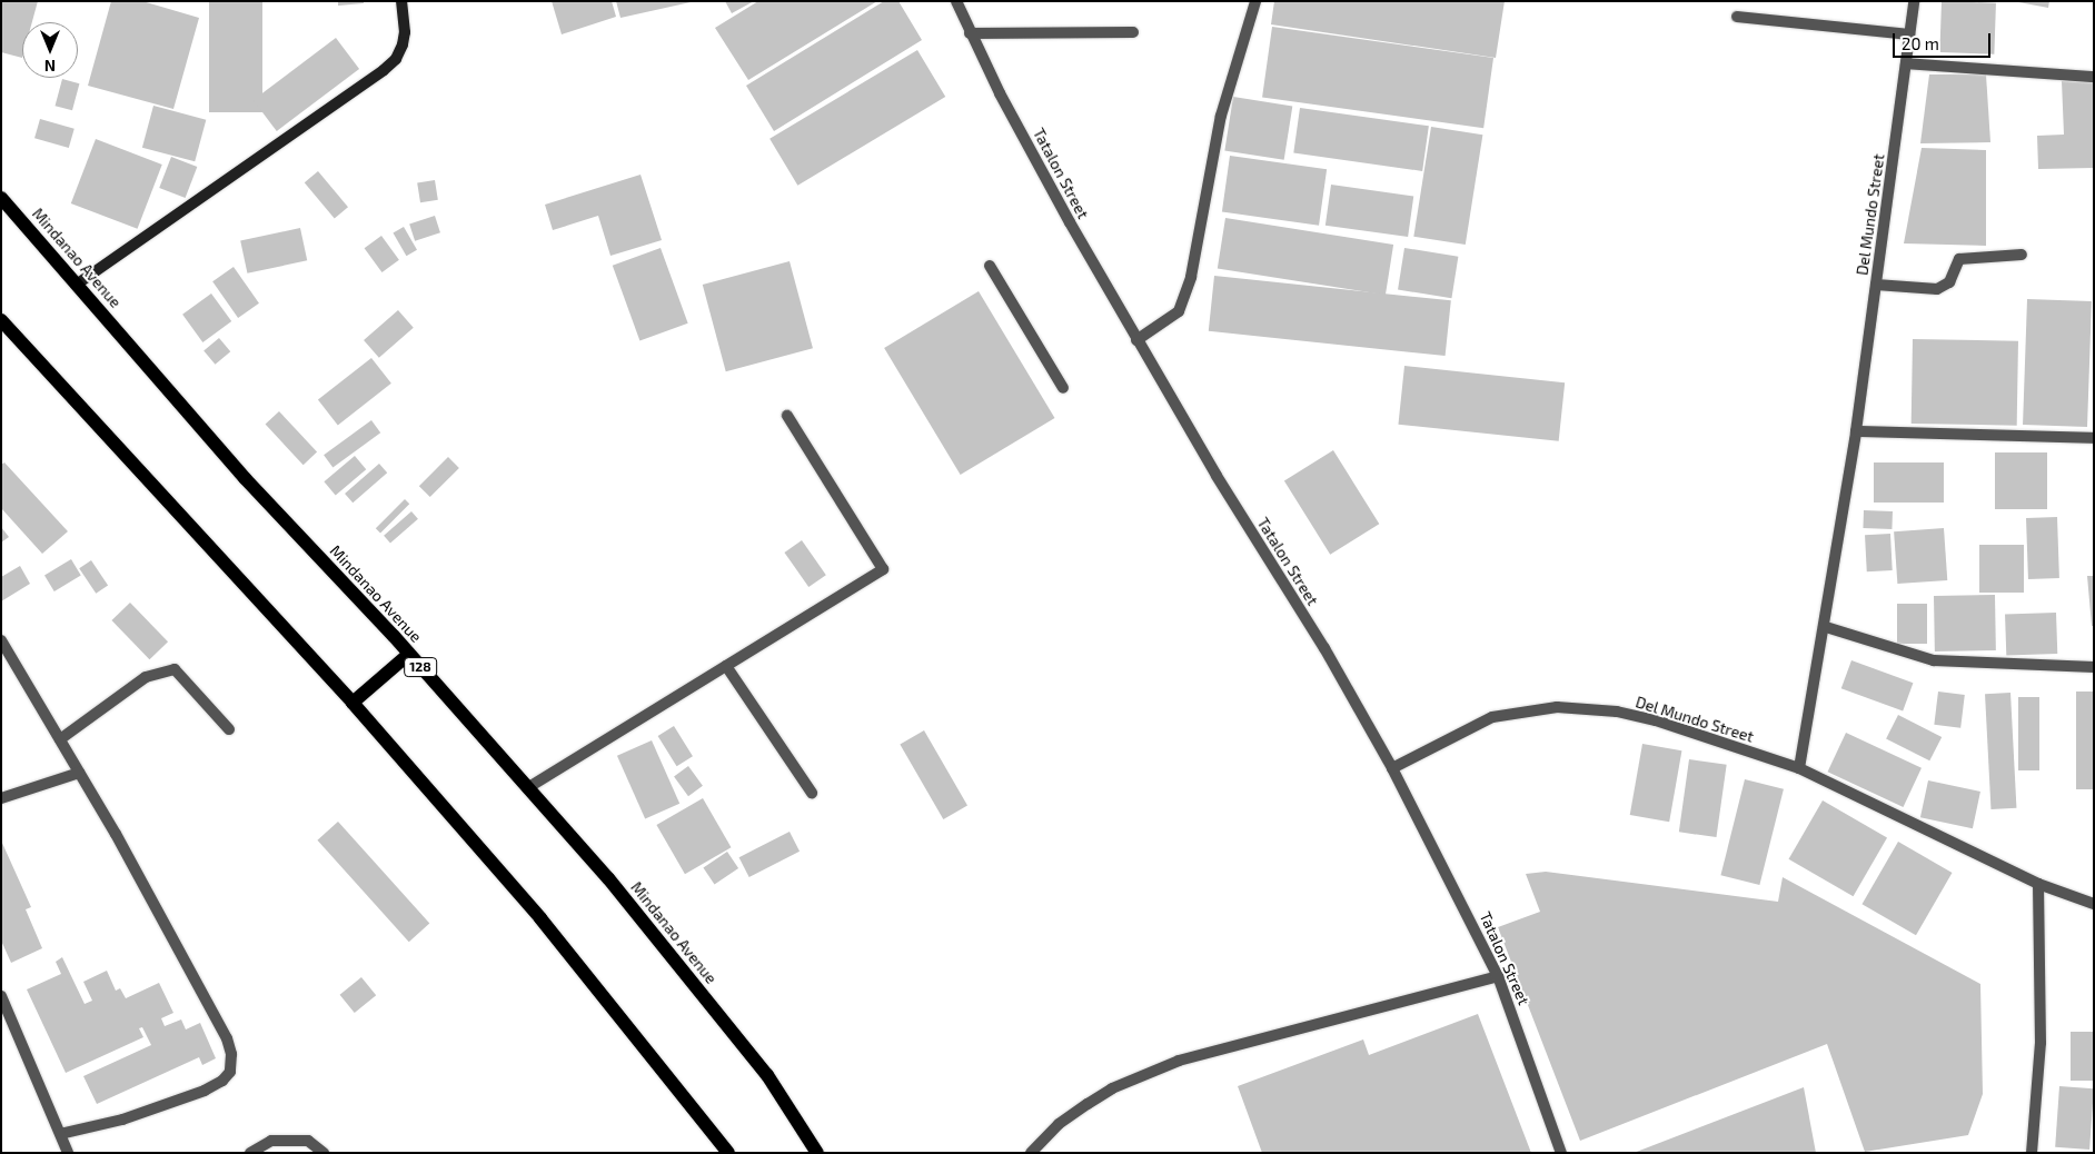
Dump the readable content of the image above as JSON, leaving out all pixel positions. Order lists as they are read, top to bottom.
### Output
{
  "streets": {
    "main road": ["Mindanao Avenue", "128"],
    "street": ["Tatalon Street", "Del Mundo Street"]
  },
  "crossings": [
    ["Tatalon Street", "Del Mundo Street"]
  ],
  "scale_bar": "20 m",
  "north": "bottom"
}
